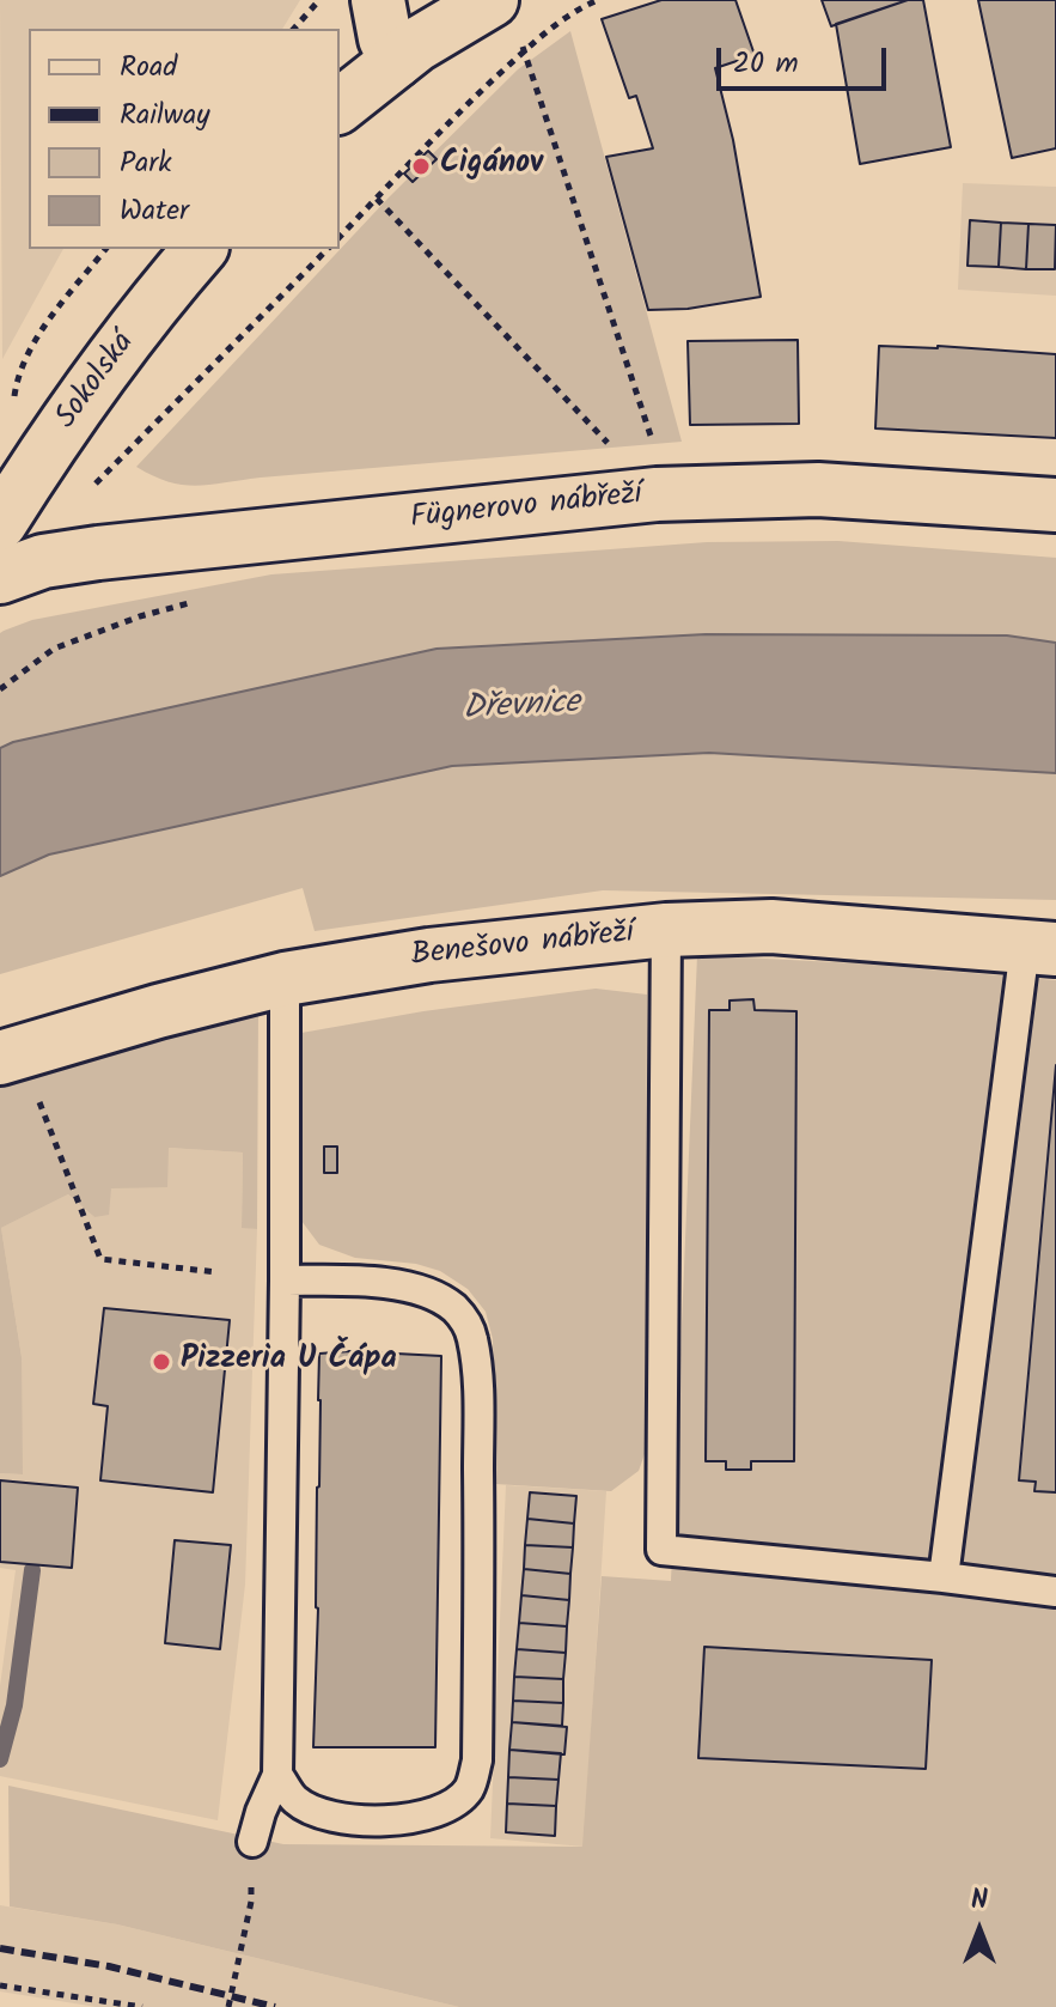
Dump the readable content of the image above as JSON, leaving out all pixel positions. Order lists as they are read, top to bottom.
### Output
{
  "streets": {
    "street": ["Sokolská", "Fügnerovo nábřeží", "Benešovo nábřeží"]
  },
  "water": ["Dřevnice"],
  "places": ["Cigánov", "Pizzeria U Čápa"],
  "legend": [
    "Road",
    "Railway",
    "Park",
    "Water"
  ],
  "scale_bar": "20 m",
  "north": "top"
}
